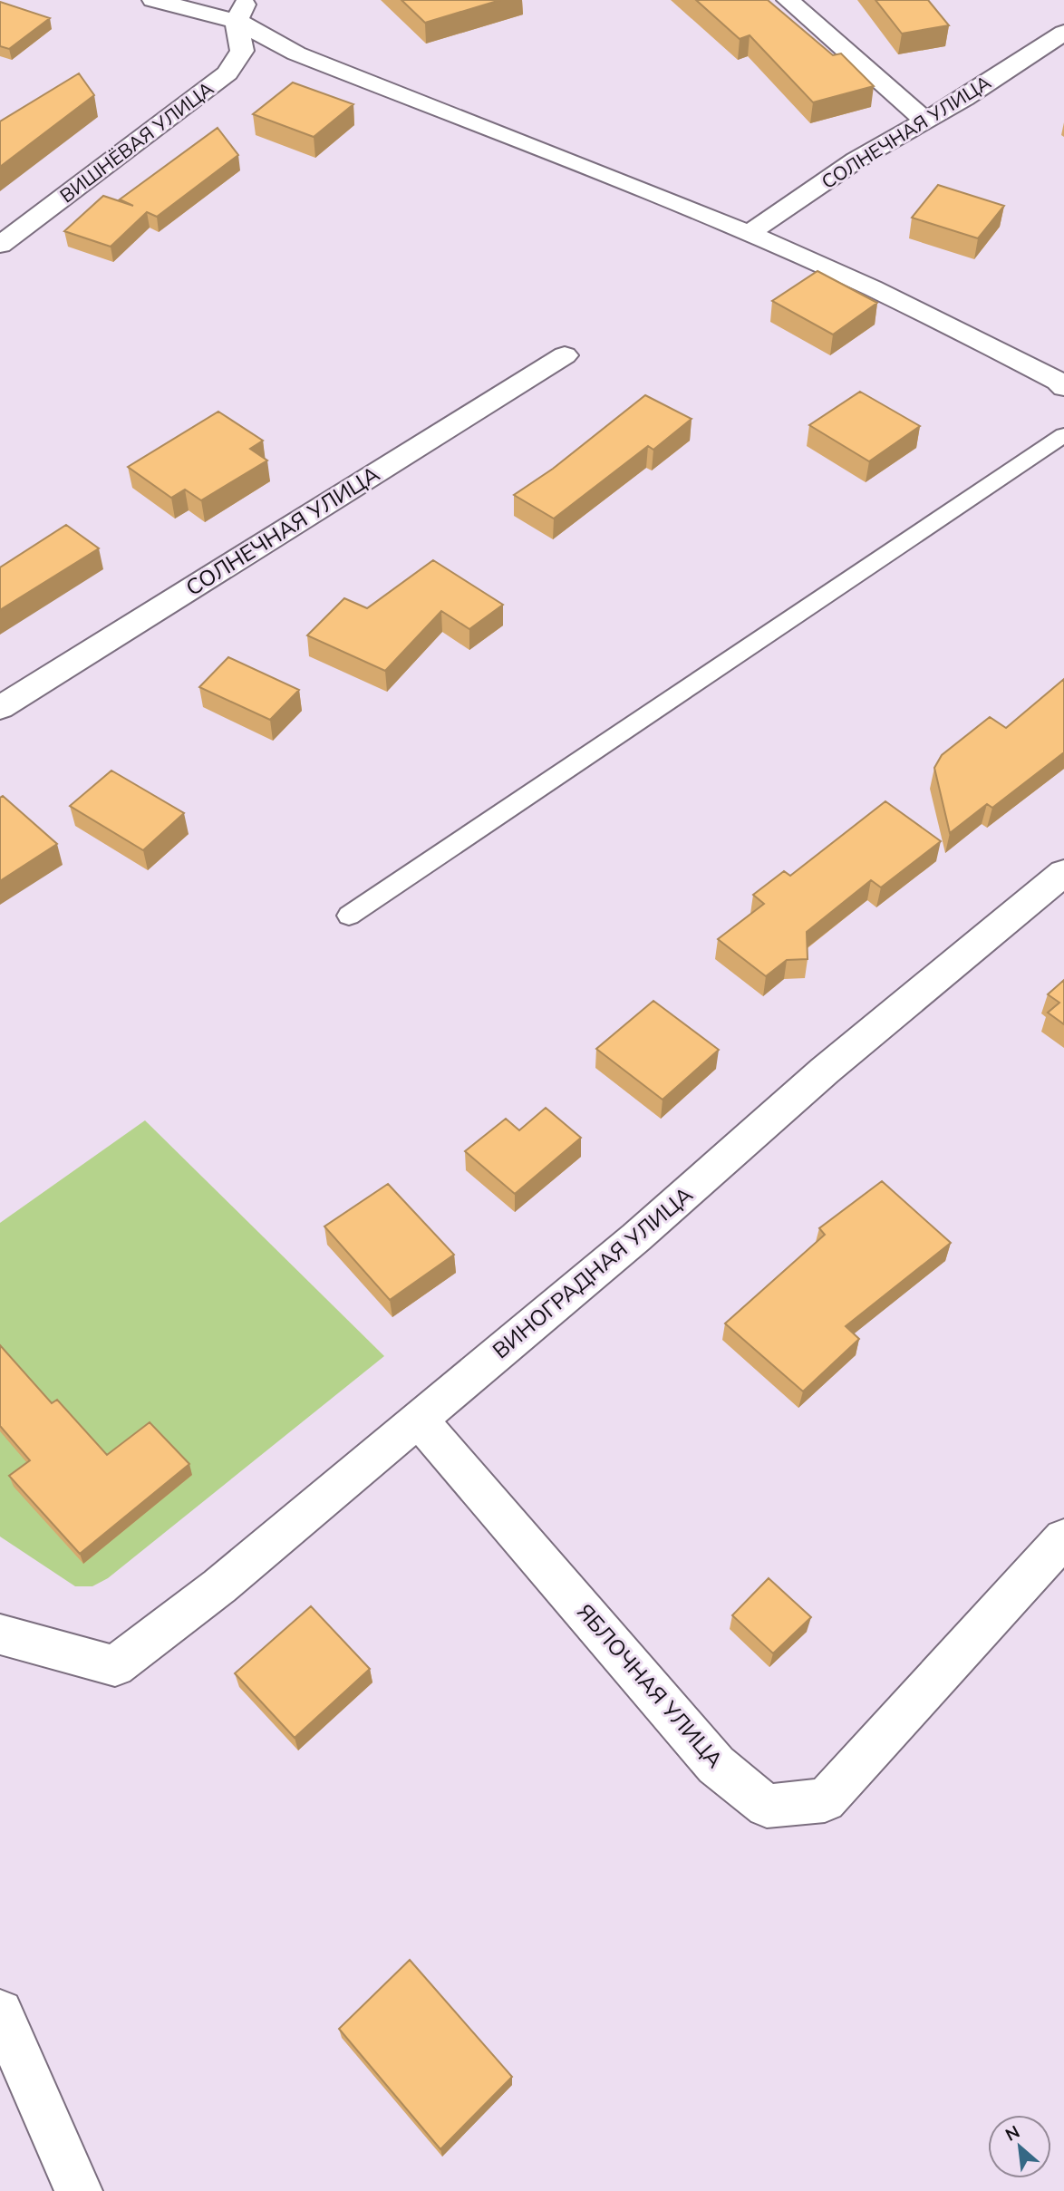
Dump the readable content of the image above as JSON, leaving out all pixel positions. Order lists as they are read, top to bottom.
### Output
{
  "streets": {
    "street": [
      "СОЛНЕЧНАЯ УЛИЦА",
      "ВИШНЁВАЯ УЛИЦА",
      "ВИНОГРАДНАЯ УЛИЦА",
      "ЯБЛОЧНАЯ УЛИЦА"
    ]
  },
  "crossings": [
    ["ВИНОГРАДНАЯ УЛИЦА", "ЯБЛОЧНАЯ УЛИЦА"]
  ],
  "north": "top left"
}
